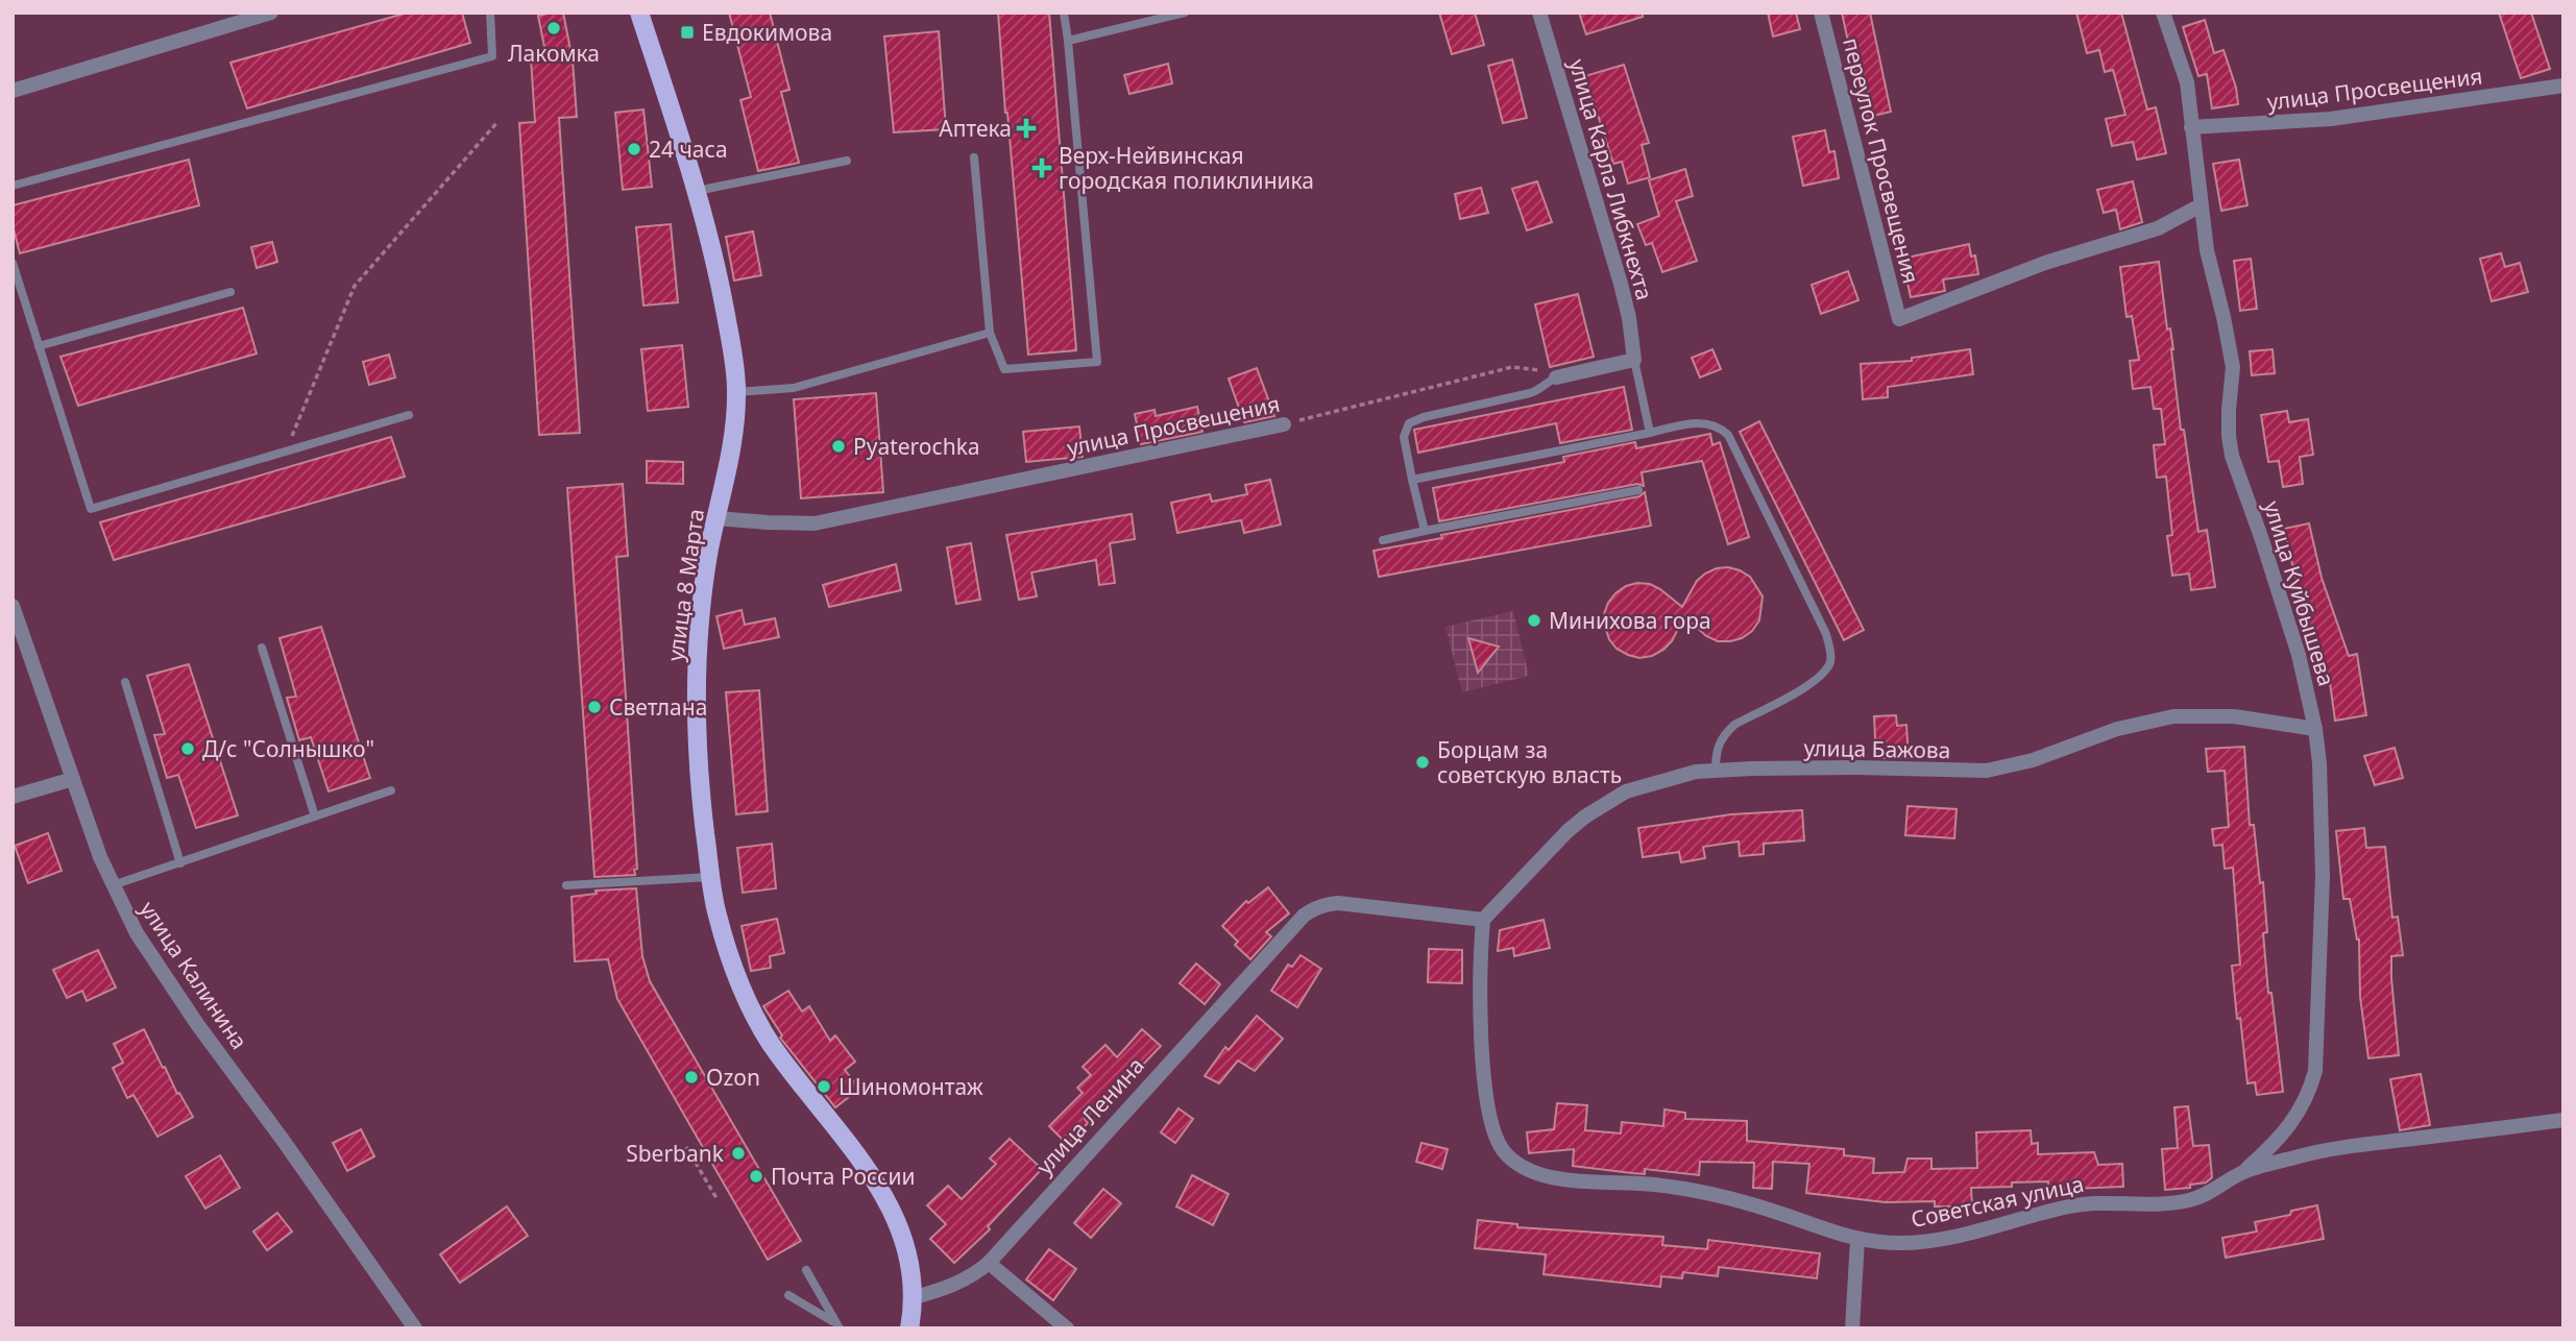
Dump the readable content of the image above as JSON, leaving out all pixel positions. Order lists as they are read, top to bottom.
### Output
{
  "streets": {
    "main road": ["улица 8 Марта"],
    "street": [
      "улица Просвещения",
      "переулок Просвещения",
      "улица Карла Либкнехта",
      "улица Куйбышева",
      "улица Бажова",
      "улица Калинина",
      "улица Ленина",
      "Советская улица"
    ]
  },
  "crossings": [
    ["улица Просвещения", "улица 8 Марта"],
    ["улица Просвещения", "улица Куйбышева"],
    ["переулок Просвещения", "улица Куйбышева"],
    ["улица 8 Марта", "улица Ленина"],
    ["улица Куйбышева", "улица Бажова"],
    ["улица Куйбышева", "Советская улица"],
    ["улица Бажова", "улица Ленина"],
    ["улица Бажова", "Советская улица"],
    ["улица Ленина", "Советская улица"]
  ],
  "places": {
    "other": [
      "Лакомка",
      "24 часа",
      "Pyaterochka",
      "Минихова гора",
      "Светлана",
      "Д/с \"Солнышко\"",
      "Борцам за советскую власть",
      "Ozon",
      "Шиномонтаж",
      "Sberbank",
      "Почта России"
    ],
    "transit": ["Евдокимова"],
    "health": ["Аптека", "Верх-Нейвинская городская поликлиника"]
  }
}
